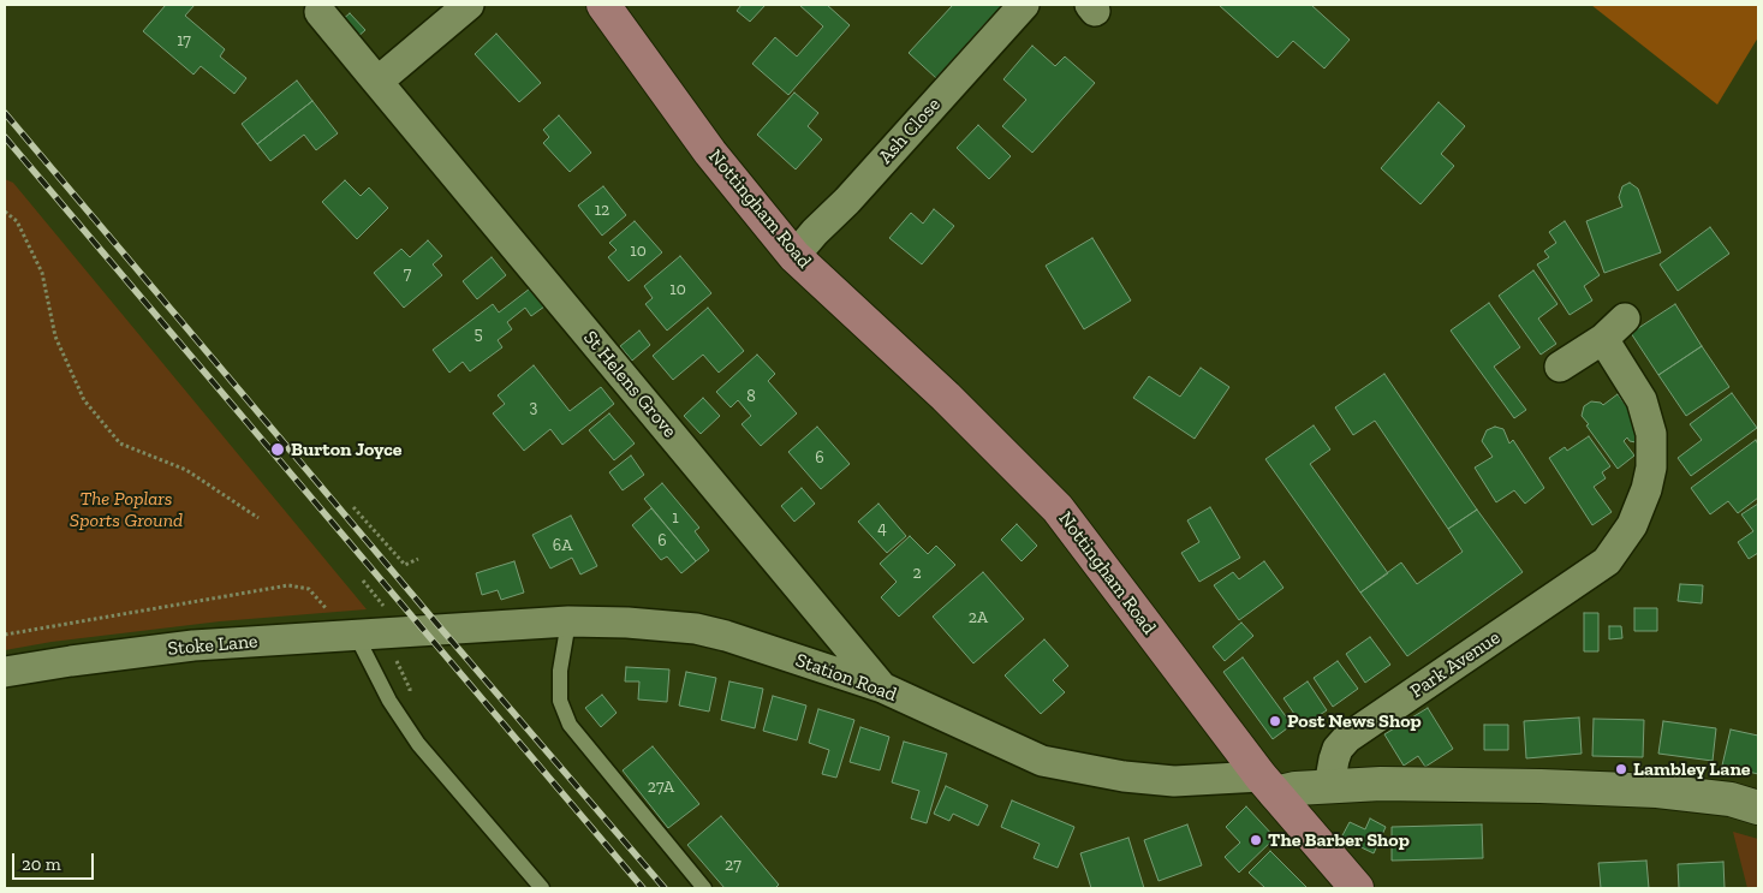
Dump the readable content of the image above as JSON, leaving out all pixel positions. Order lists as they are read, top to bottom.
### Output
{
  "streets": {
    "main road": ["Nottingham Road"],
    "street": [
      "Ash Close",
      "St Helens Grove",
      "Stoke Lane",
      "Park Avenue",
      "Station Road"
    ]
  },
  "crossings": [
    ["Ash Close", "Nottingham Road"],
    ["Nottingham Road", "Station Road"],
    ["St Helens Grove", "Station Road"],
    ["Stoke Lane", "Station Road"]
  ],
  "parks": ["The Poplars Sports Ground"],
  "places": [
    "Burton Joyce",
    "Post News Shop",
    "Lambley Lane",
    "The Barber Shop"
  ],
  "house_numbers": [
    "17",
    "12",
    "10",
    "7",
    "10",
    "5",
    "8",
    "3",
    "6",
    "1",
    "4",
    "6",
    "6A",
    "2",
    "2A",
    "27A",
    "27"
  ],
  "scale_bar": "20 m"
}
